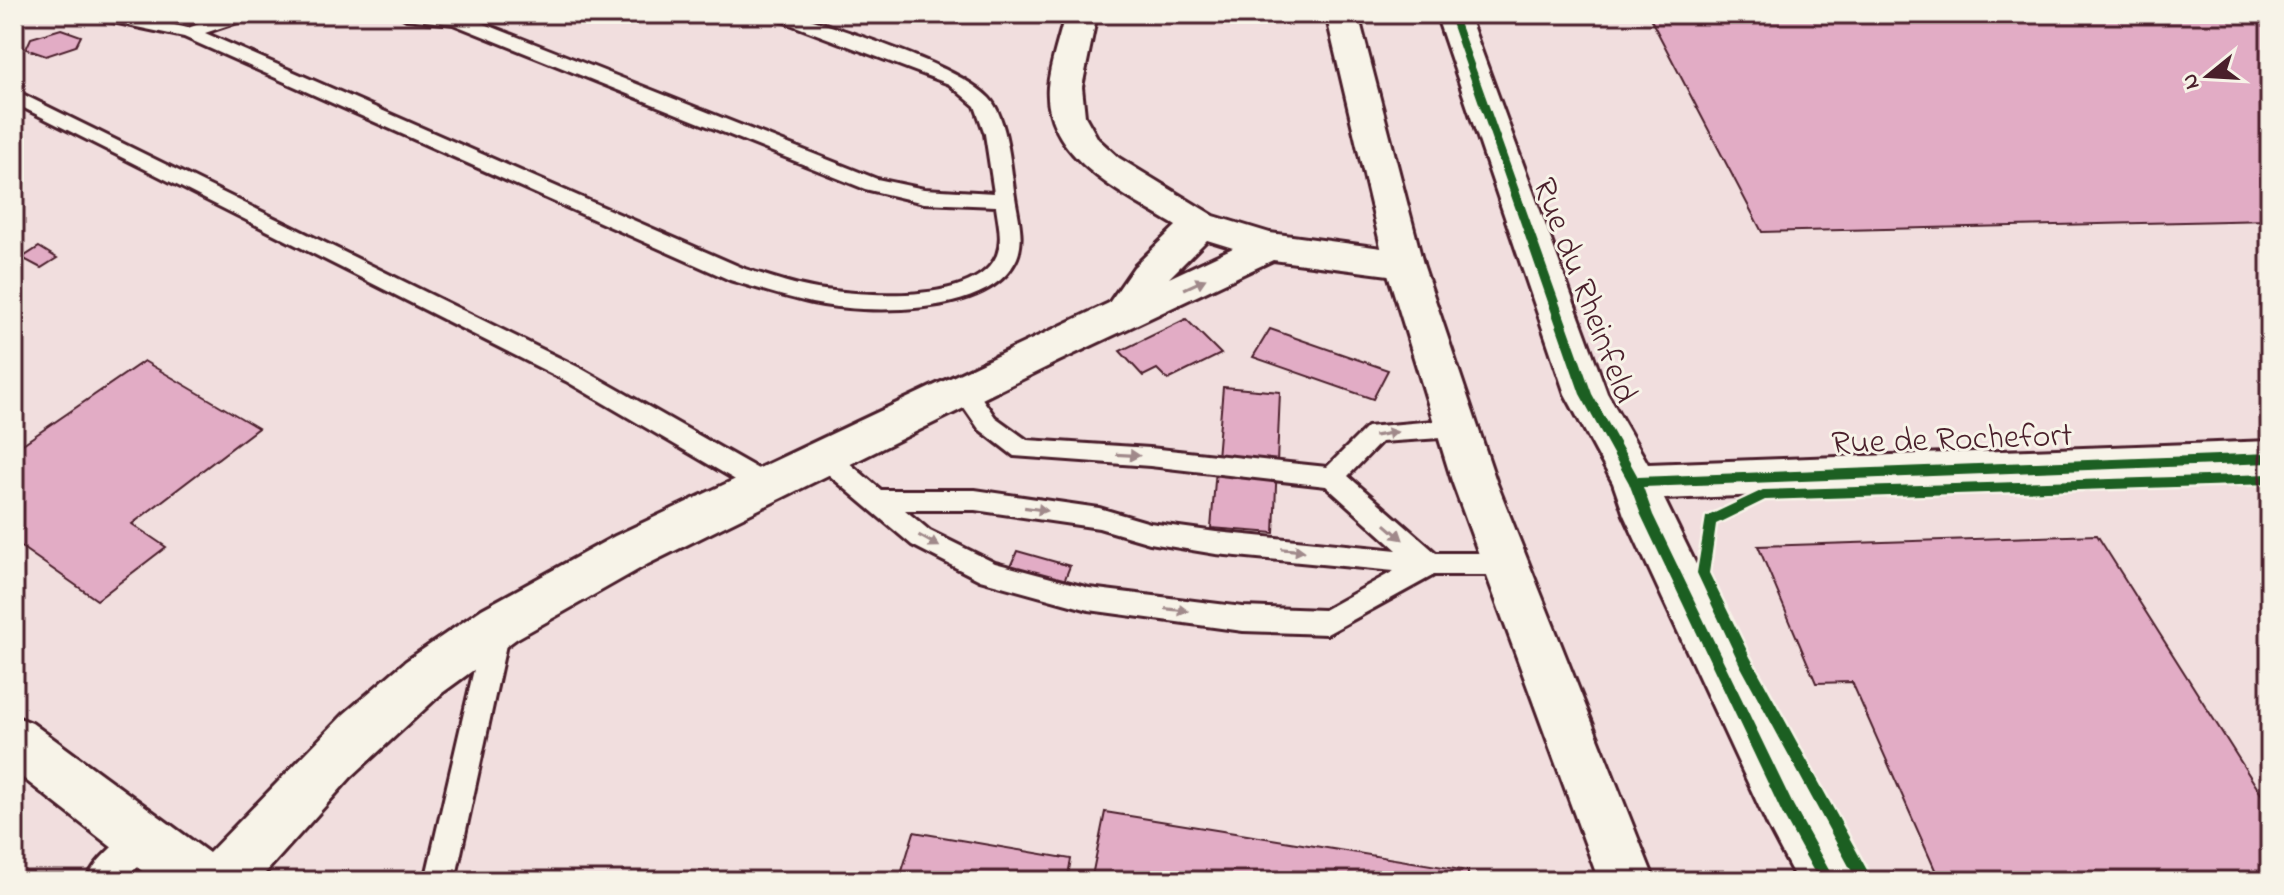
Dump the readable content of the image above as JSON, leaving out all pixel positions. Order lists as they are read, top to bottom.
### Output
{
  "streets": {
    "street": ["Rue du Rheinfeld", "Rue de Rochefort"]
  },
  "crossings": [
    ["Rue du Rheinfeld", "Rue de Rochefort"]
  ],
  "north": "left"
}
